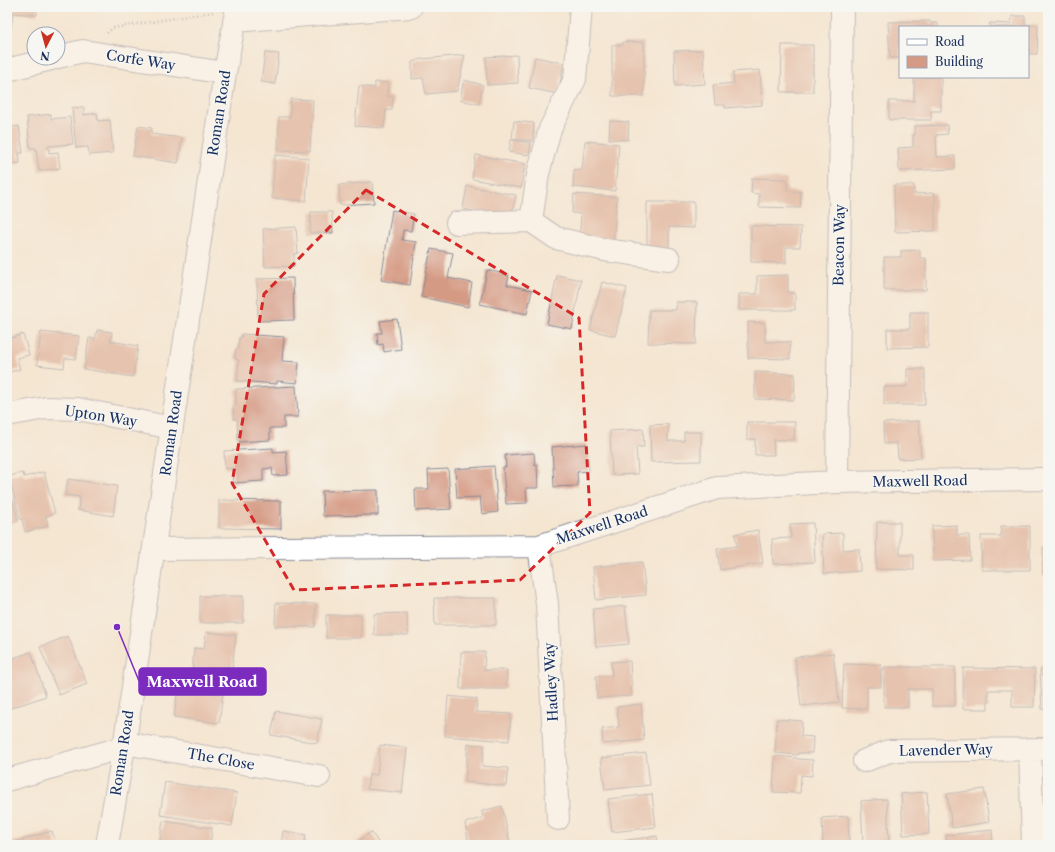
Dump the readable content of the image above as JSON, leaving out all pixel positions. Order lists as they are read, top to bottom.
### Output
{
  "streets": {
    "street": [
      "Corfe Way",
      "Roman Road",
      "Beacon Way",
      "Upton Way",
      "Maxwell Road",
      "Hadley Way",
      "Lavender Way",
      "The Close"
    ]
  },
  "crossings": [
    ["Corfe Way", "Roman Road"],
    ["Roman Road", "Upton Way"],
    ["Roman Road", "Maxwell Road"],
    ["Roman Road", "The Close"],
    ["Beacon Way", "Maxwell Road"],
    ["Maxwell Road", "Hadley Way"]
  ],
  "places": ["Maxwell Road"],
  "legend": ["Road", "Building"],
  "north": "bottom"
}
